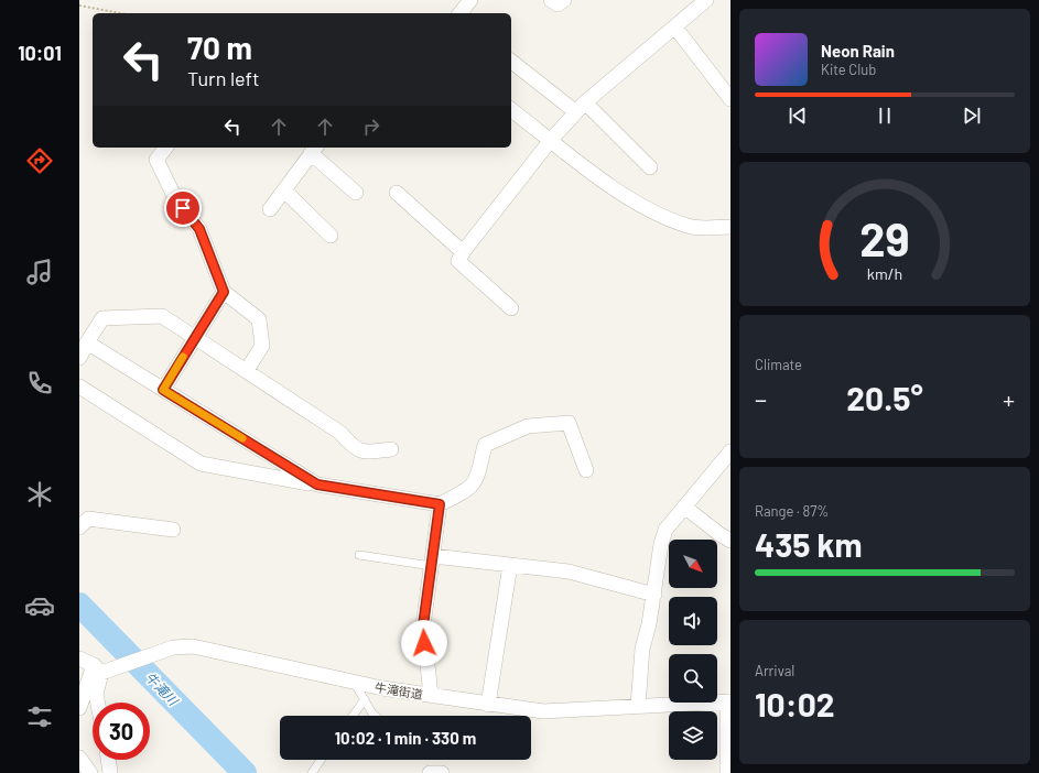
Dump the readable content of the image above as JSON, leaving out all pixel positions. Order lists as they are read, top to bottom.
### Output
{
  "streets": {
    "street": ["牛滝街道"]
  },
  "water": ["牛滝川"],
  "north": "bottom right",
  "page": {
    "tabs": "10:01",
    "turn": ["70 m", "Turn left"],
    "song": ["Neon Rain", "Kite Club"],
    "tile": [
      "Climate",
      ["Range · 87%", "435 km"],
      ["Arrival", "10:02"]
    ],
    "heat": ["−", "20.5°", "+"],
    "limit": "30",
    "trip": "10:02 · 1 min · 330 m",
    "gauge": ["29", "km/h"]
  }
}
